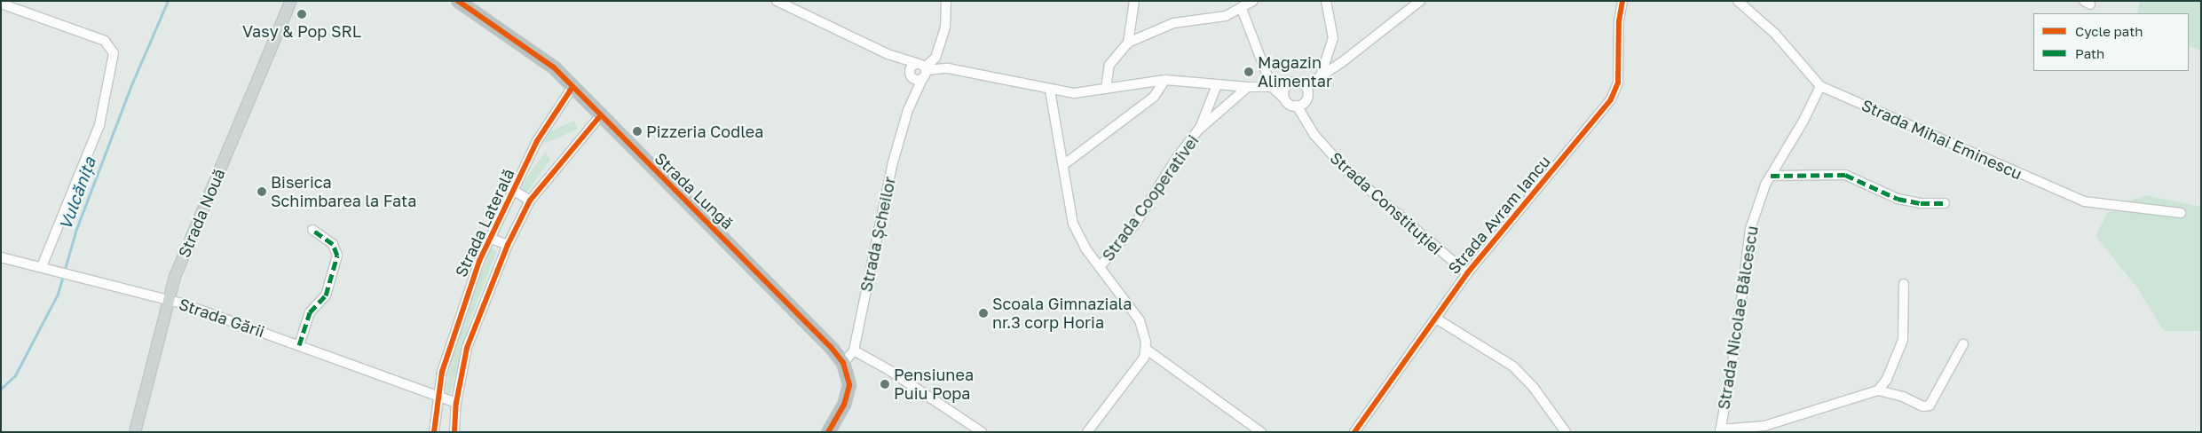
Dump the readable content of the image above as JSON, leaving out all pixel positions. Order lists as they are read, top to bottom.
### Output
{
  "streets": {
    "highway": ["Strada Lungă"],
    "main road": ["Strada Nouă"],
    "street": [
      "Strada Mihai Eminescu",
      "Strada Cooperativei",
      "Strada Constituției",
      "Strada Avram Iancu",
      "Strada Laterală",
      "Strada Șcheilor",
      "Strada Gării",
      "Strada Nicolae Bălcescu"
    ]
  },
  "crossings": [
    ["Strada Mihai Eminescu", "Strada Nicolae Bălcescu"],
    ["Strada Lungă", "Strada Laterală"],
    ["Strada Lungă", "Strada Șcheilor"],
    ["Strada Constituției", "Strada Avram Iancu"],
    ["Strada Nouă", "Strada Gării"],
    ["Strada Laterală", "Strada Gării"]
  ],
  "water": ["Vulcănița"],
  "places": [
    "Vasy & Pop SRL",
    "Magazin Alimentar",
    "Pizzeria Codlea",
    "Biserica Schimbarea la Fata",
    "Scoala Gimnaziala nr.3 corp Horia",
    "Pensiunea Puiu Popa"
  ],
  "legend": ["Cycle path", "Path"]
}
